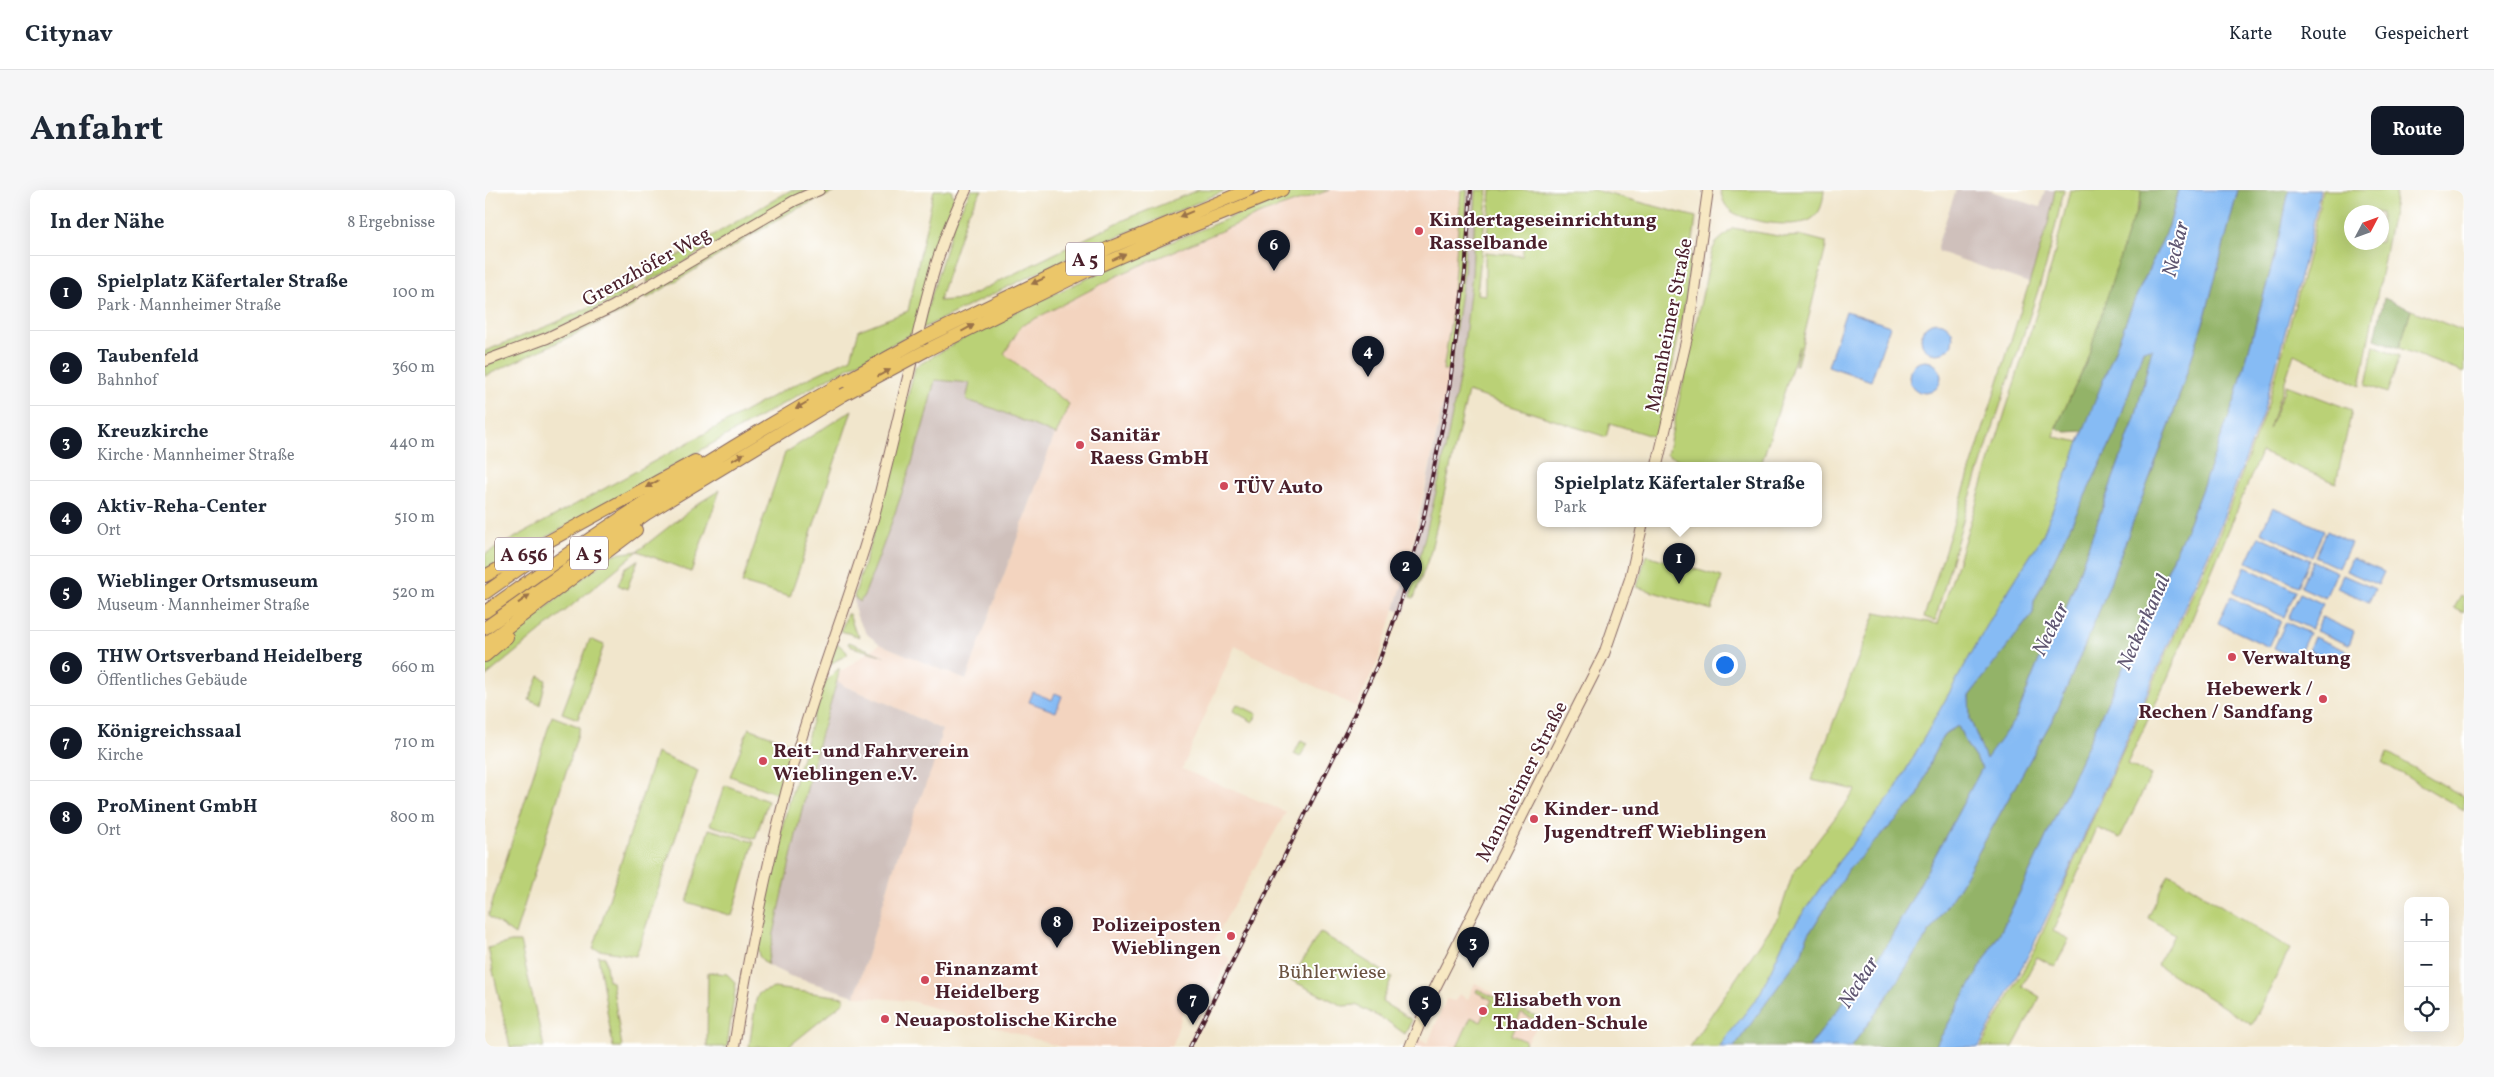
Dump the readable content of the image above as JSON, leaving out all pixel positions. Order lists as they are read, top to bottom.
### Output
{
  "streets": {
    "highway": ["A 5", "A 656"],
    "main road": ["Grenzhöfer Weg", "Mannheimer Straße"]
  },
  "water": ["Neckar", "Neckarkanal"],
  "parks": ["Bühlerwiese"],
  "places": [
    "Kindertageseinrichtung Rasselbande",
    "Sanitär Raess GmbH",
    "TÜV Auto",
    "Verwaltung",
    "Hebewerk / Rechen / Sandfang",
    "Reit- und Fahrverein Wieblingen e.V.",
    "Kinder- und Jugendtreff Wieblingen",
    "Polizeiposten Wieblingen",
    "Finanzamt Heidelberg",
    "Elisabeth von Thadden-Schule",
    "Neuapostolische Kirche"
  ],
  "north": "top right",
  "page": {
    "header": "Citynav",
    "nav": ["Karte", "Route", "Gespeichert"],
    "title": "Anfahrt",
    "buttons": "Route",
    "heading": ["In der Nähe", "8 Ergebnisse"],
    "pins": [
      "6",
      "4",
      "1",
      "2",
      "8",
      "3",
      "7",
      "5"
    ],
    "list": [
      {
        "mark": "1",
        "name": "Spielplatz Käfertaler Straße",
        "note": "Park · Mannheimer Straße",
        "value": "100 m"
      },
      {
        "mark": "2",
        "name": "Taubenfeld",
        "note": "Bahnhof",
        "value": "360 m"
      },
      {
        "mark": "3",
        "name": "Kreuzkirche",
        "note": "Kirche · Mannheimer Straße",
        "value": "440 m"
      },
      {
        "mark": "4",
        "name": "Aktiv-Reha-Center",
        "note": "Ort",
        "value": "510 m"
      },
      {
        "mark": "5",
        "name": "Wieblinger Ortsmuseum",
        "note": "Museum · Mannheimer Straße",
        "value": "520 m"
      },
      {
        "mark": "6",
        "name": "THW Ortsverband Heidelberg",
        "note": "Öffentliches Gebäude",
        "value": "660 m"
      },
      {
        "mark": "7",
        "name": "Königreichssaal",
        "note": "Kirche",
        "value": "710 m"
      },
      {
        "mark": "8",
        "name": "ProMinent GmbH",
        "note": "Ort",
        "value": "800 m"
      }
    ],
    "popup": ["Spielplatz Käfertaler Straße", "Park"],
    "map_buttons": ["+", "−"]
  }
}
